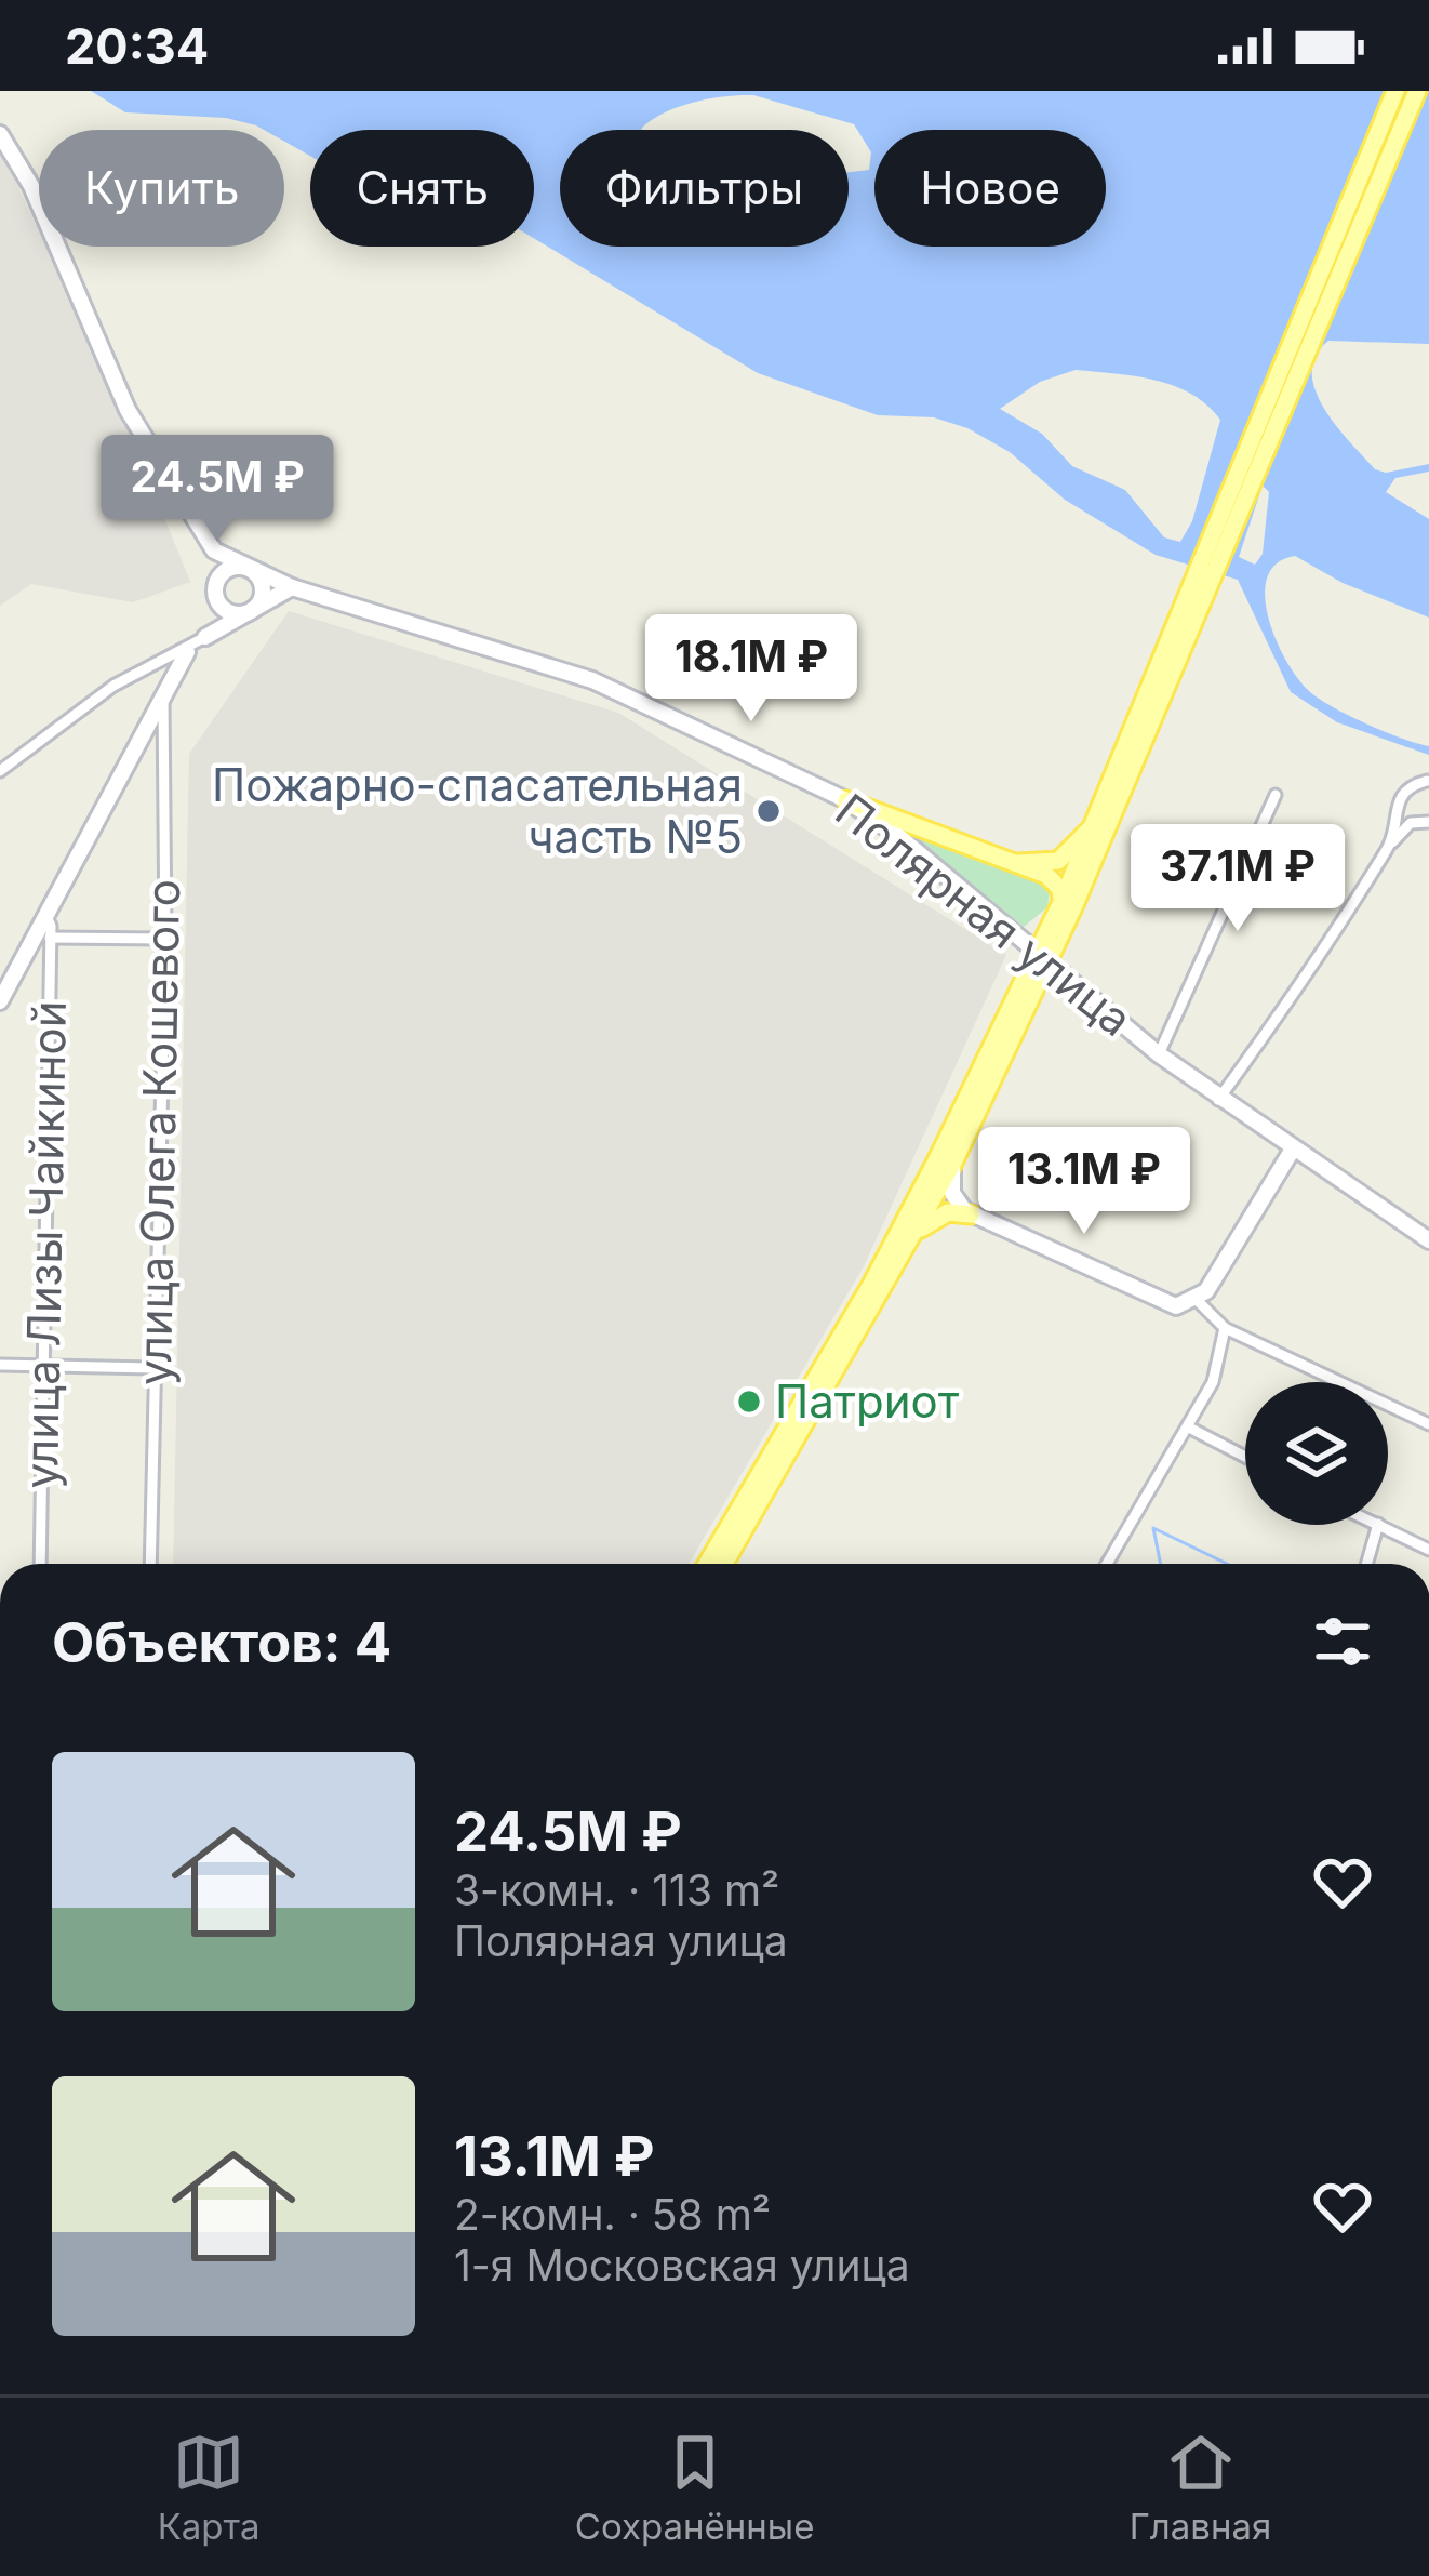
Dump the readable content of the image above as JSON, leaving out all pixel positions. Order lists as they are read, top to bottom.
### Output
{
  "streets": {
    "main road": ["Полярная улица"],
    "street": ["улица Олега Кошевого", "улица Лизы Чайкиной"]
  },
  "places": ["Пожарно-спасательная часть №5", "Патриот"],
  "page": {
    "status": "20:34",
    "chip": [
      "Купить",
      "Снять",
      "Фильтры",
      "Новое"
    ],
    "price": [
      "24.5M ₽",
      "18.1M ₽",
      "37.1M ₽",
      "13.1M ₽"
    ],
    "heading": "Объектов: 4",
    "list": [
      {
        "name": "24.5M ₽",
        "note": "3-комн. · 113 m² · Полярная улица"
      },
      {
        "name": "13.1M ₽",
        "note": "2-комн. · 58 m² · 1-я Московская улица"
      }
    ],
    "tabs": ["Карта", "Сохранённые", "Главная"]
  }
}
